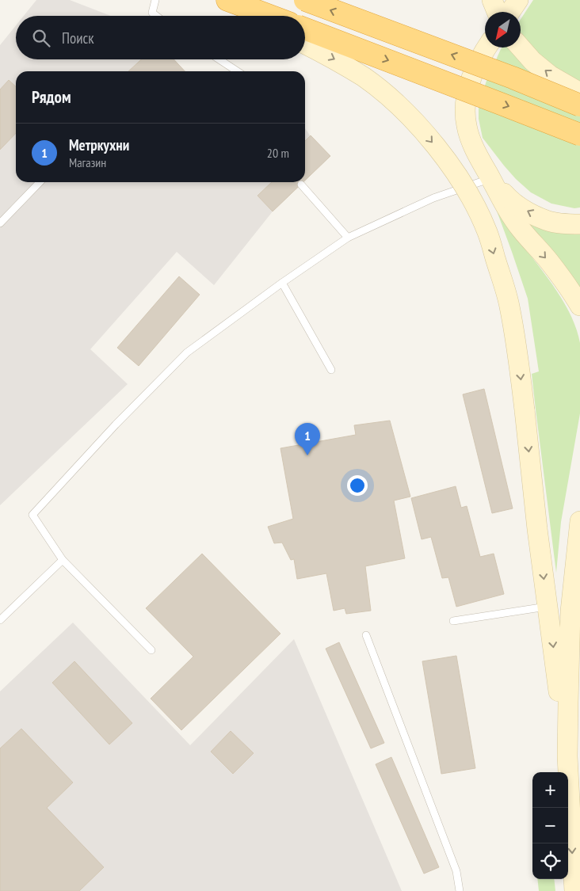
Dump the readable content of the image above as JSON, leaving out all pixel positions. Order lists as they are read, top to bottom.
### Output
{
  "north": "bottom left",
  "page": {
    "search": "Поиск",
    "heading": "Рядом",
    "list": [
      {
        "mark": "1",
        "name": "Метркухни",
        "note": "Магазин",
        "value": "20 m"
      }
    ],
    "pins": "1",
    "map_buttons": ["+", "−"]
  }
}
